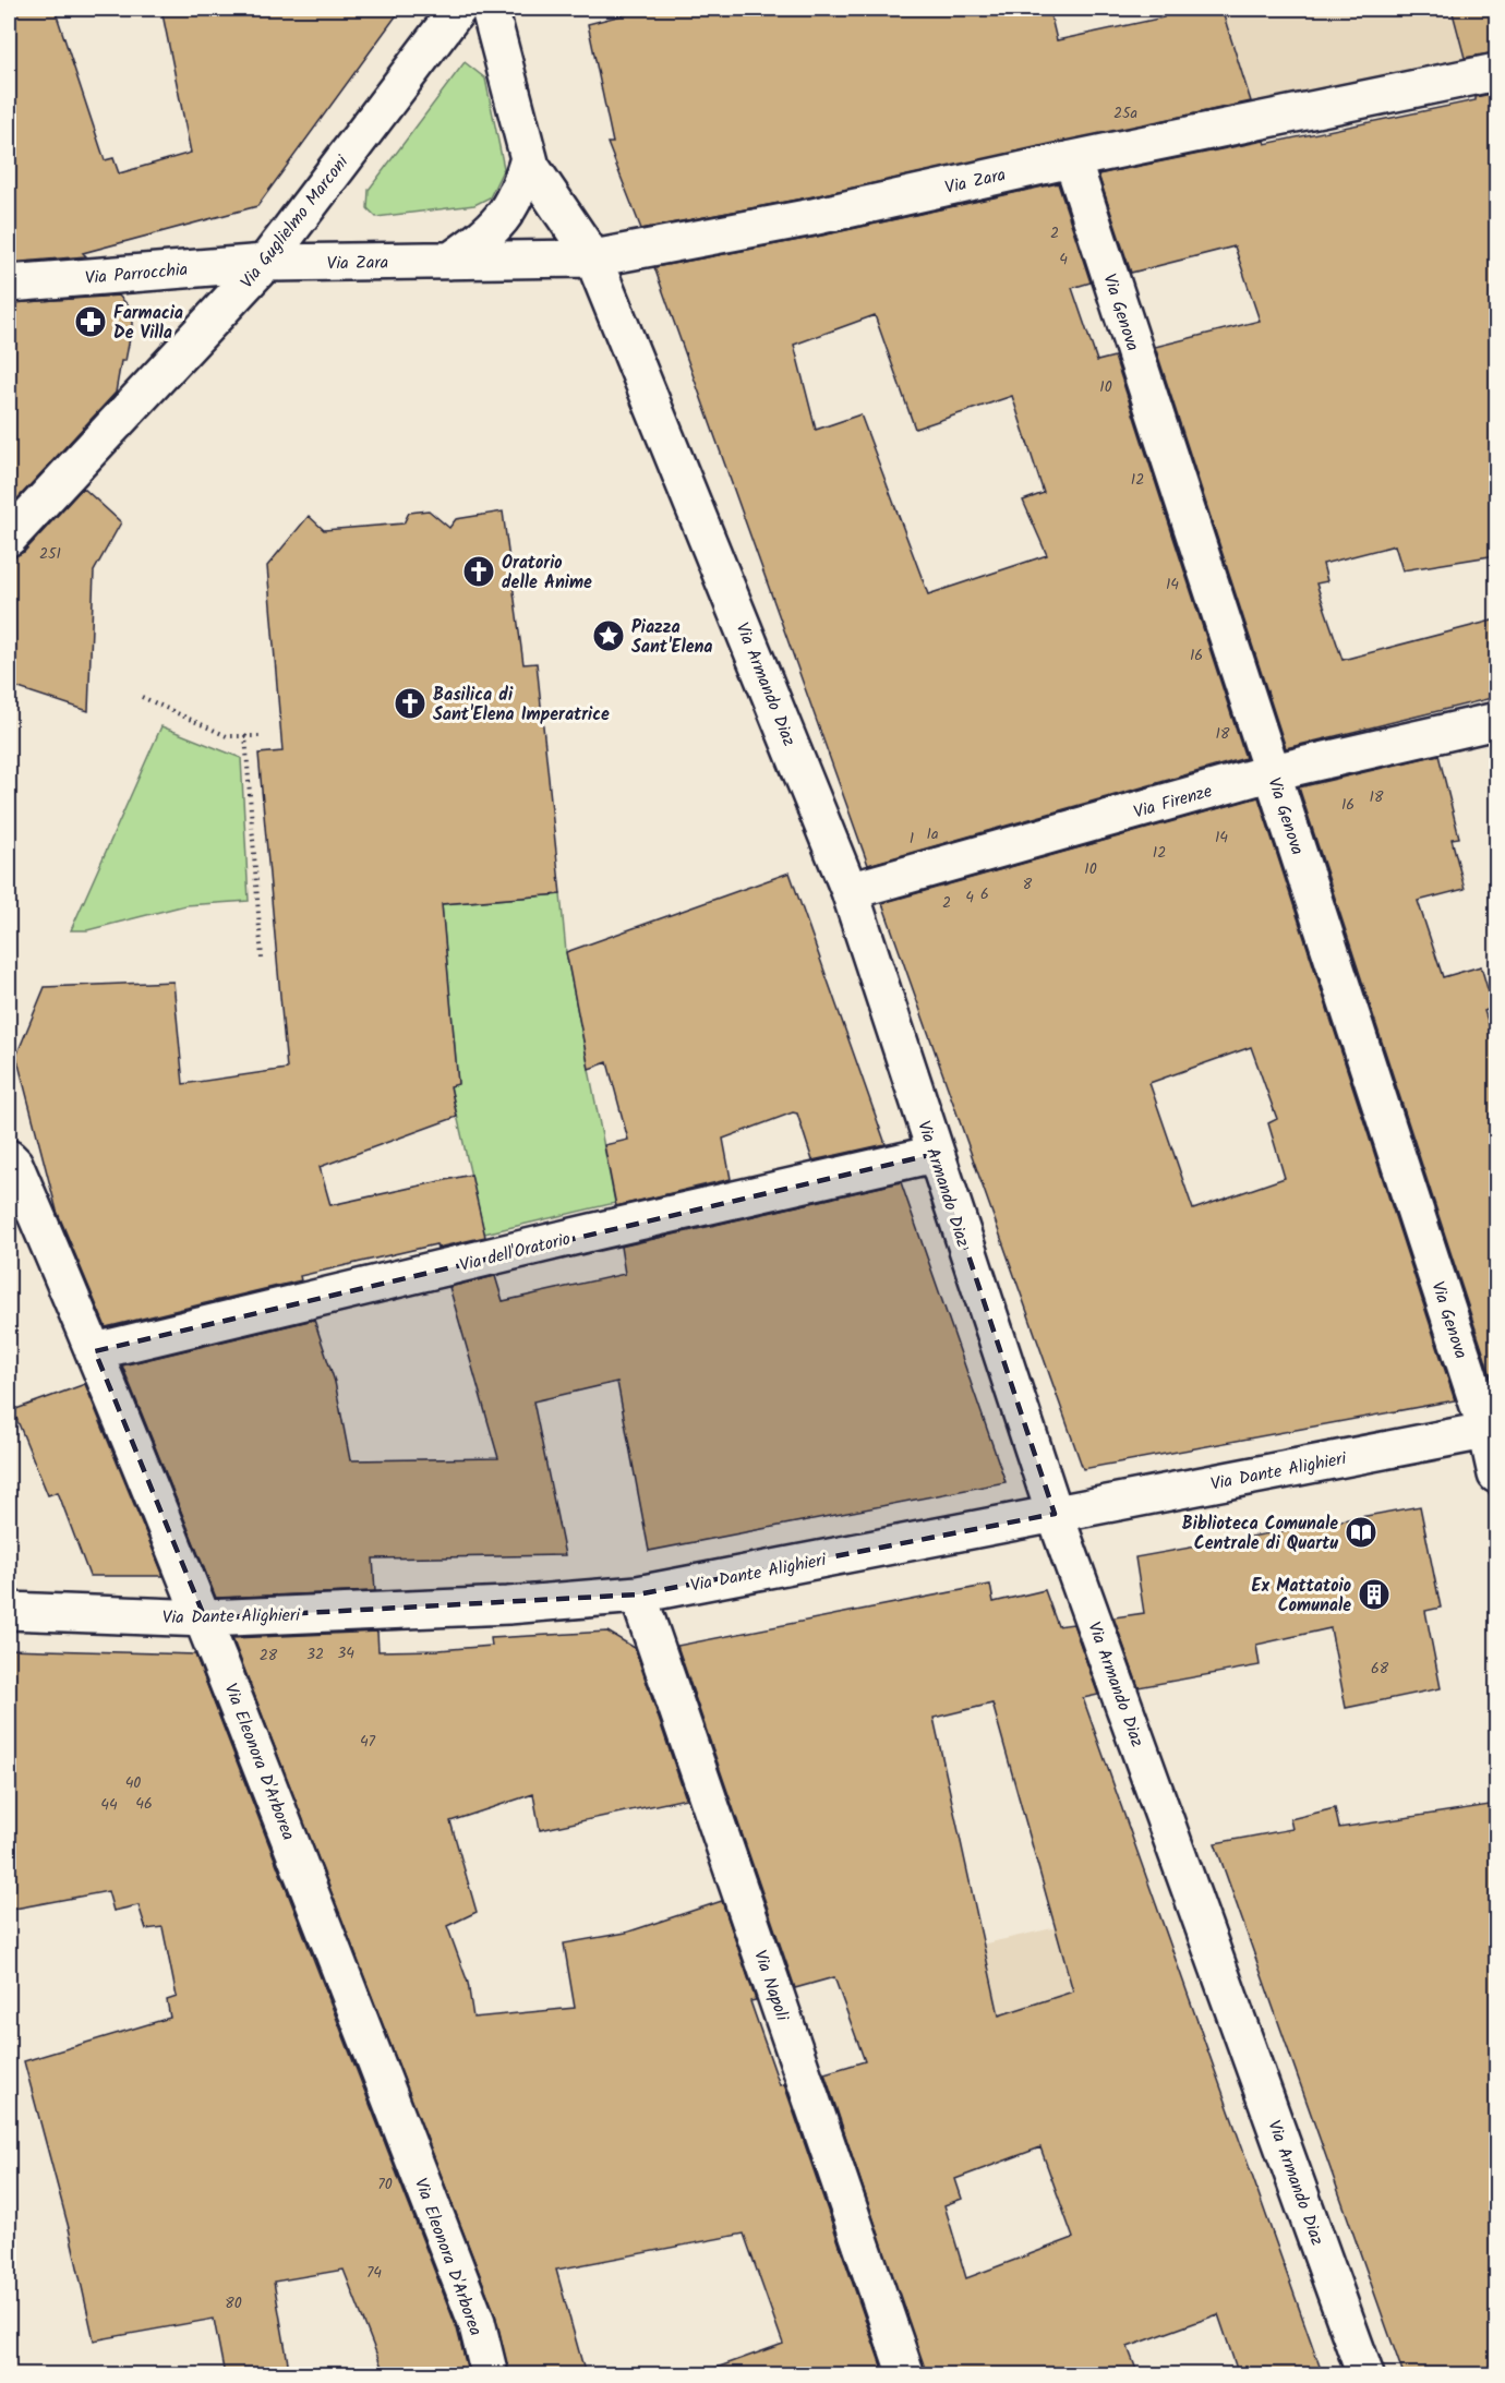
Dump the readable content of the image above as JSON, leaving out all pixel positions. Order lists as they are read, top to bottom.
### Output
{
  "streets": {
    "street": [
      "Via Zara",
      "Via Guglielmo Marconi",
      "Via Parrocchia",
      "Via Genova",
      "Via Armando Diaz",
      "Via Firenze",
      "Via dell'Oratorio",
      "Via Dante Alighieri",
      "Via Eleonora D'Arborea",
      "Via Napoli"
    ]
  },
  "crossings": [
    ["Via Zara", "Via Guglielmo Marconi"],
    ["Via Zara", "Via Parrocchia"],
    ["Via Zara", "Via Genova"],
    ["Via Zara", "Via Armando Diaz"],
    ["Via Guglielmo Marconi", "Via Parrocchia"],
    ["Via Genova", "Via Firenze"],
    ["Via Genova", "Via Dante Alighieri"],
    ["Via Armando Diaz", "Via Firenze"],
    ["Via Armando Diaz", "Via dell'Oratorio"],
    ["Via Armando Diaz", "Via Dante Alighieri"],
    ["Via dell'Oratorio", "Via Eleonora D'Arborea"],
    ["Via Dante Alighieri", "Via Eleonora D'Arborea"],
    ["Via Dante Alighieri", "Via Napoli"]
  ],
  "places": {
    "pharmacy": ["Farmacia De Villa"],
    "church": ["Oratorio delle Anime", "Basilica di Sant'Elena Imperatrice"],
    "place": ["Piazza Sant'Elena"],
    "library": ["Biblioteca Comunale Centrale di Quartu"],
    "building": ["Ex Mattatoio Comunale"]
  },
  "house_numbers": [
    "25a",
    "2",
    "4",
    "10",
    "12",
    "251",
    "14",
    "16",
    "18",
    "18",
    "16",
    "1a",
    "14",
    "1",
    "12",
    "10",
    "8",
    "6",
    "4",
    "2",
    "34",
    "32",
    "28",
    "68",
    "47",
    "40",
    "46",
    "44",
    "70",
    "74",
    "80"
  ]
}
